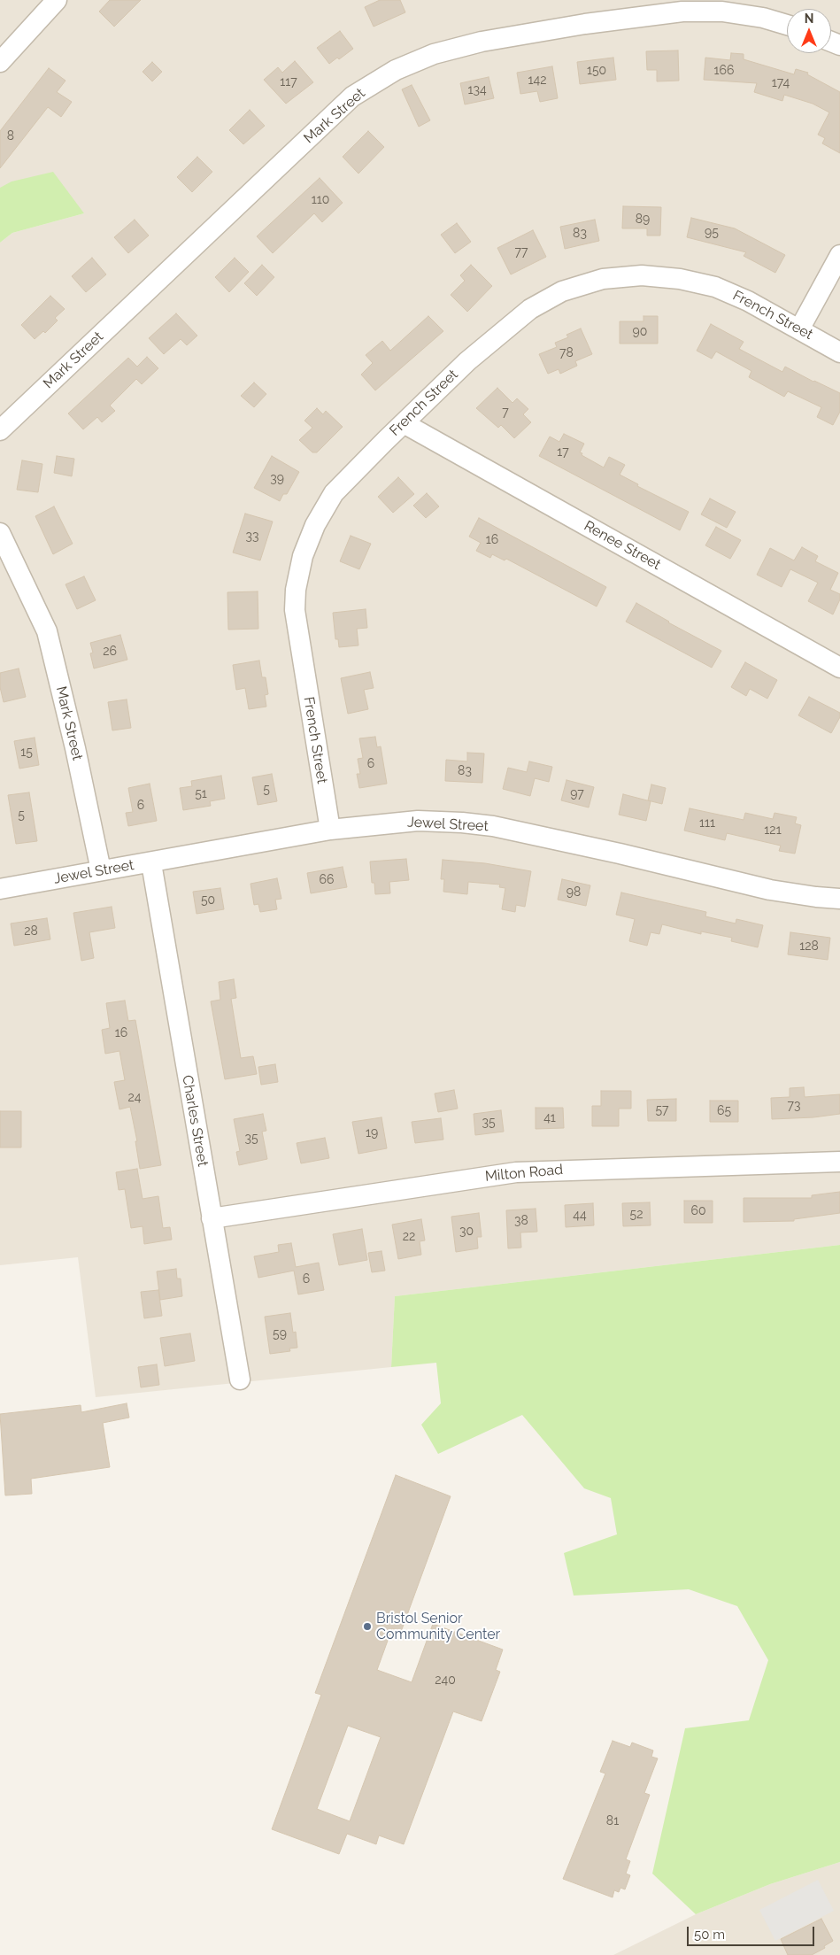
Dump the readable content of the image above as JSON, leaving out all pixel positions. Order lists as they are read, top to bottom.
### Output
{
  "streets": {
    "street": [
      "Mark Street",
      "French Street",
      "Renee Street",
      "Jewel Street",
      "Charles Street",
      "Milton Road"
    ]
  },
  "crossings": [
    ["Mark Street", "Jewel Street"],
    ["French Street", "Renee Street"],
    ["French Street", "Jewel Street"],
    ["Jewel Street", "Charles Street"],
    ["Charles Street", "Milton Road"]
  ],
  "places": ["Bristol Senior Community Center"],
  "house_numbers": [
    "150",
    "166",
    "142",
    "117",
    "174",
    "134",
    "8",
    "110",
    "89",
    "95",
    "83",
    "77",
    "90",
    "78",
    "7",
    "17",
    "39",
    "33",
    "16",
    "26",
    "15",
    "6",
    "83",
    "5",
    "51",
    "97",
    "6",
    "5",
    "111",
    "121",
    "66",
    "98",
    "50",
    "28",
    "128",
    "16",
    "24",
    "73",
    "57",
    "65",
    "41",
    "35",
    "19",
    "35",
    "60",
    "52",
    "44",
    "38",
    "30",
    "22",
    "6",
    "59",
    "240",
    "81"
  ],
  "scale_bar": "50 m",
  "north": "top"
}
